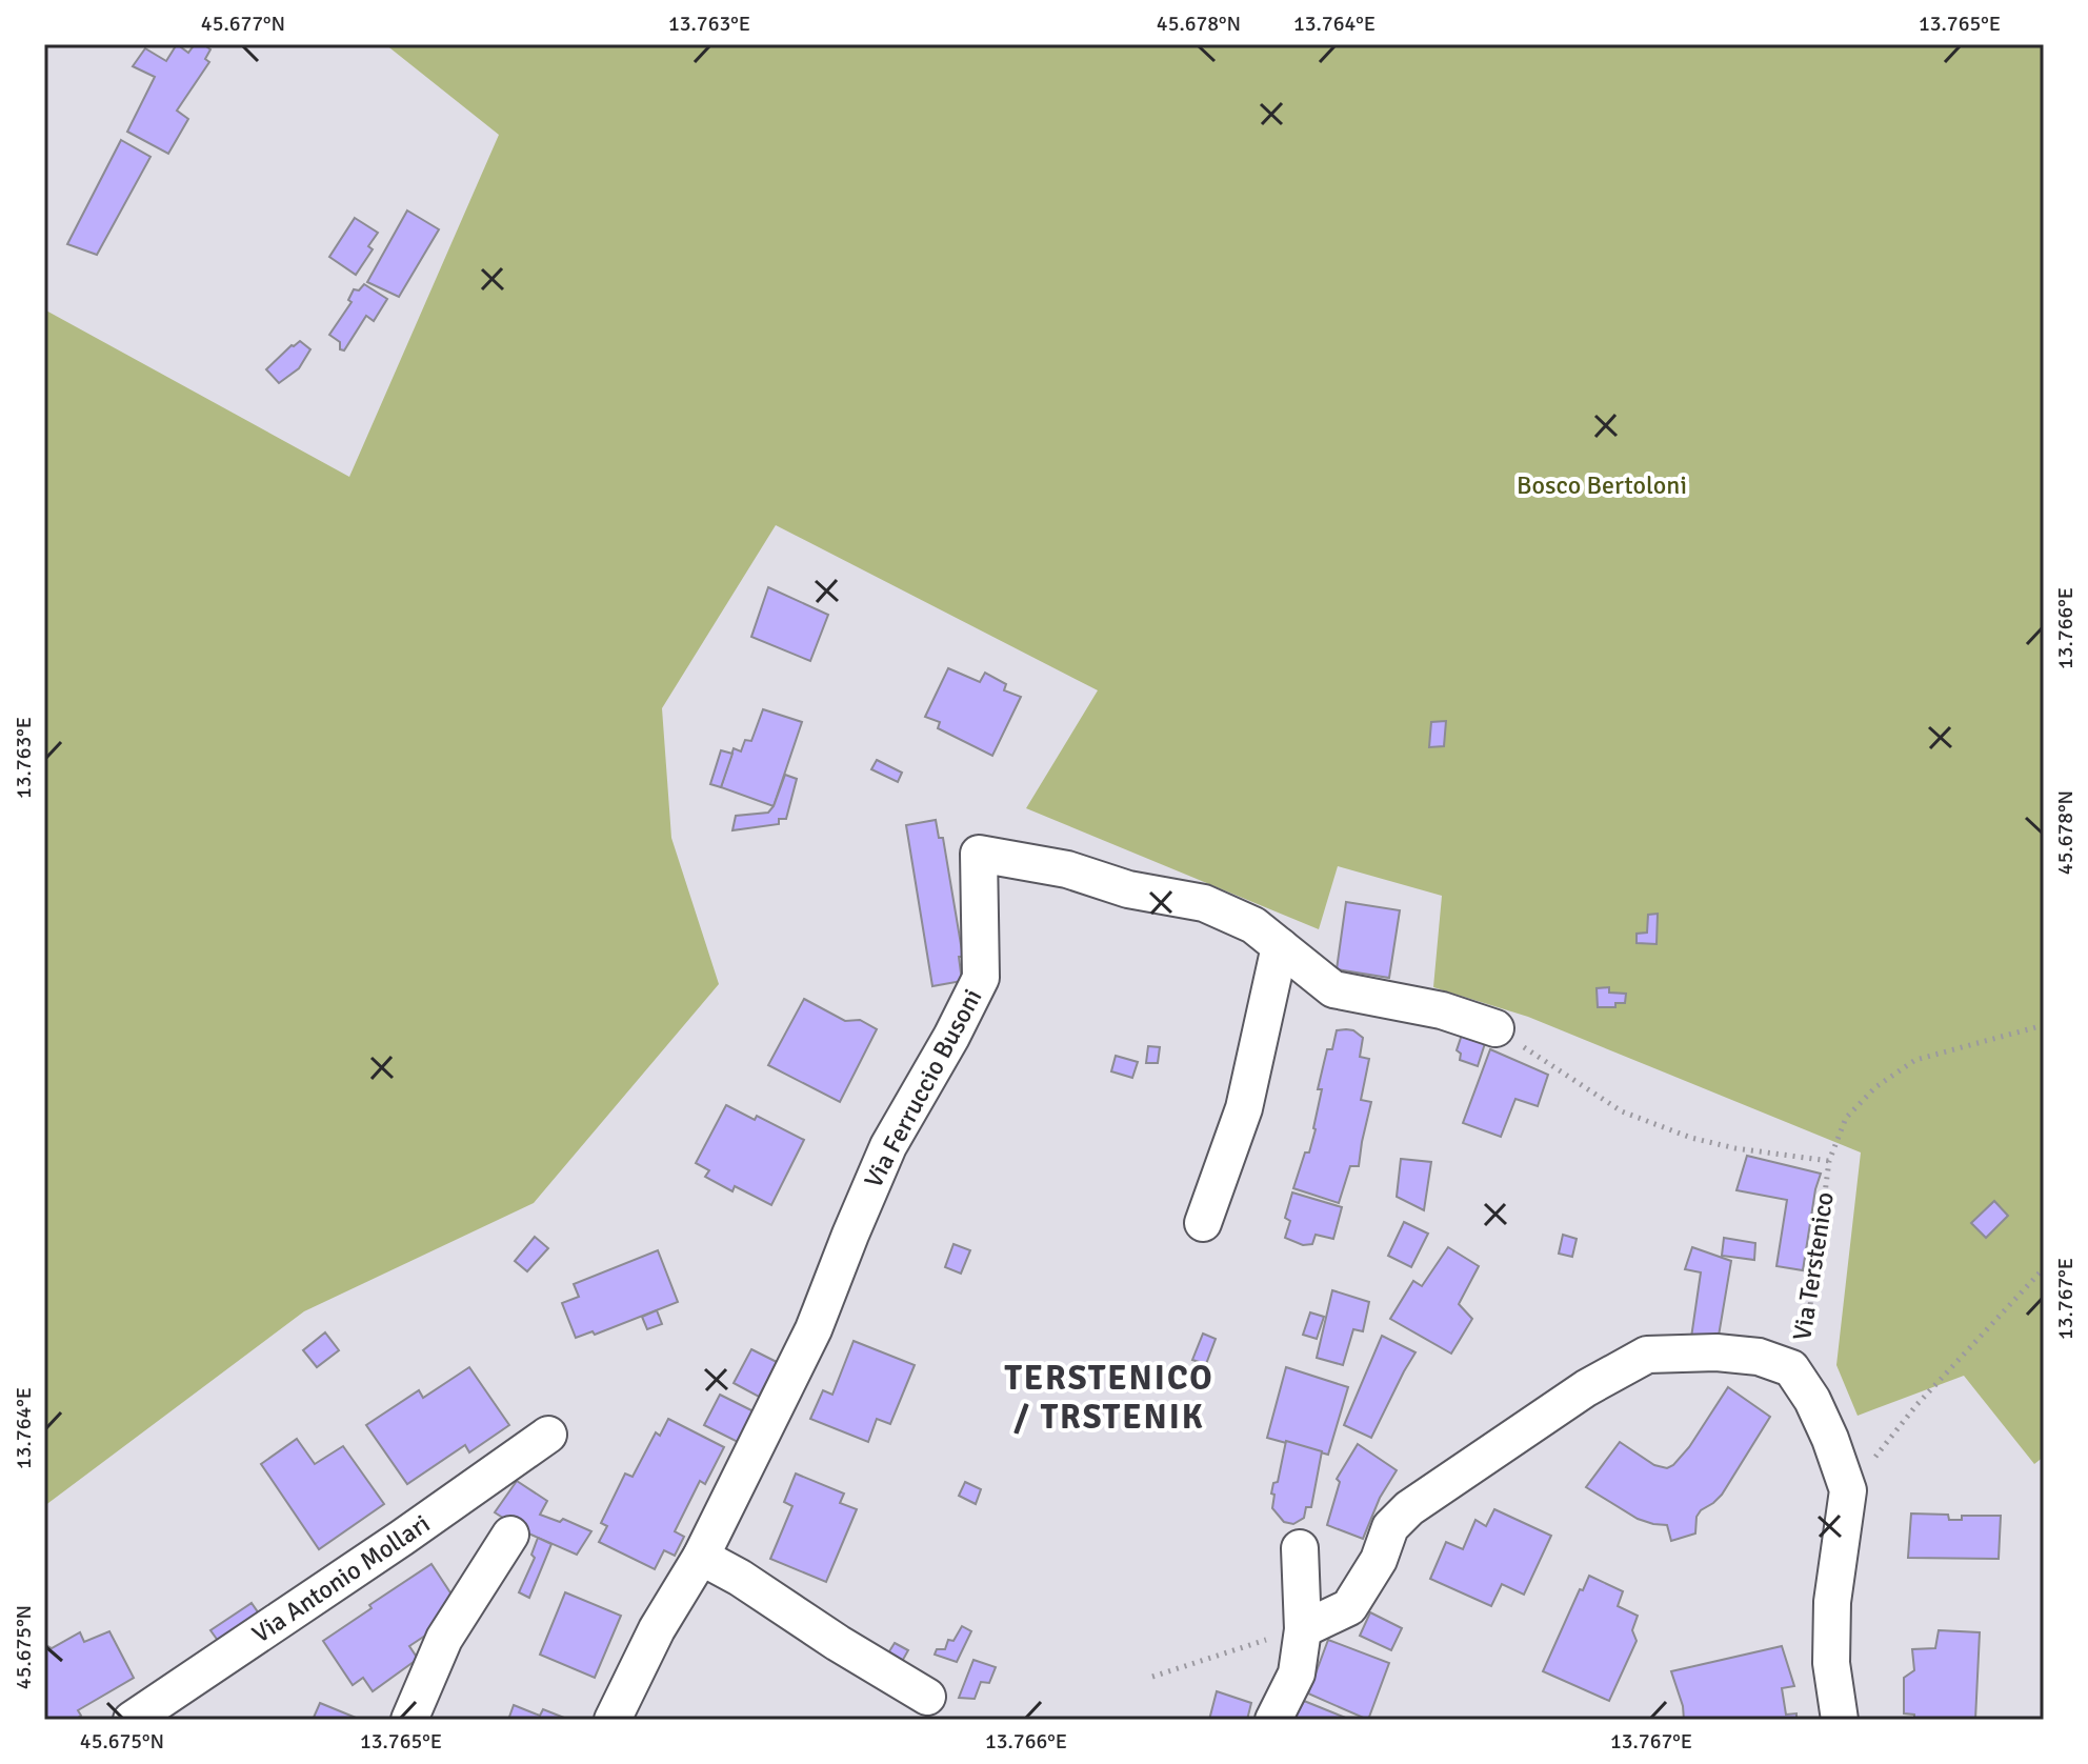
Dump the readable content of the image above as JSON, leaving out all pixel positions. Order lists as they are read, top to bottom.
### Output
{
  "streets": {
    "street": ["Via Ferruccio Busoni", "Via Antonio Mollari"],
    "path": ["Via Terstenico"]
  },
  "crossings": [
    ["Via Ferruccio Busoni", "Via Terstenico"]
  ],
  "districts": ["TERSTENICO / TRSTENIK"],
  "parks": ["Bosco Bertoloni"],
  "coordinates": [
    "45.677°N",
    "13.763°E",
    "45.678°N",
    "13.764°E",
    "13.765°E",
    "13.766°E",
    "13.767°E",
    "45.675°N"
  ]
}
